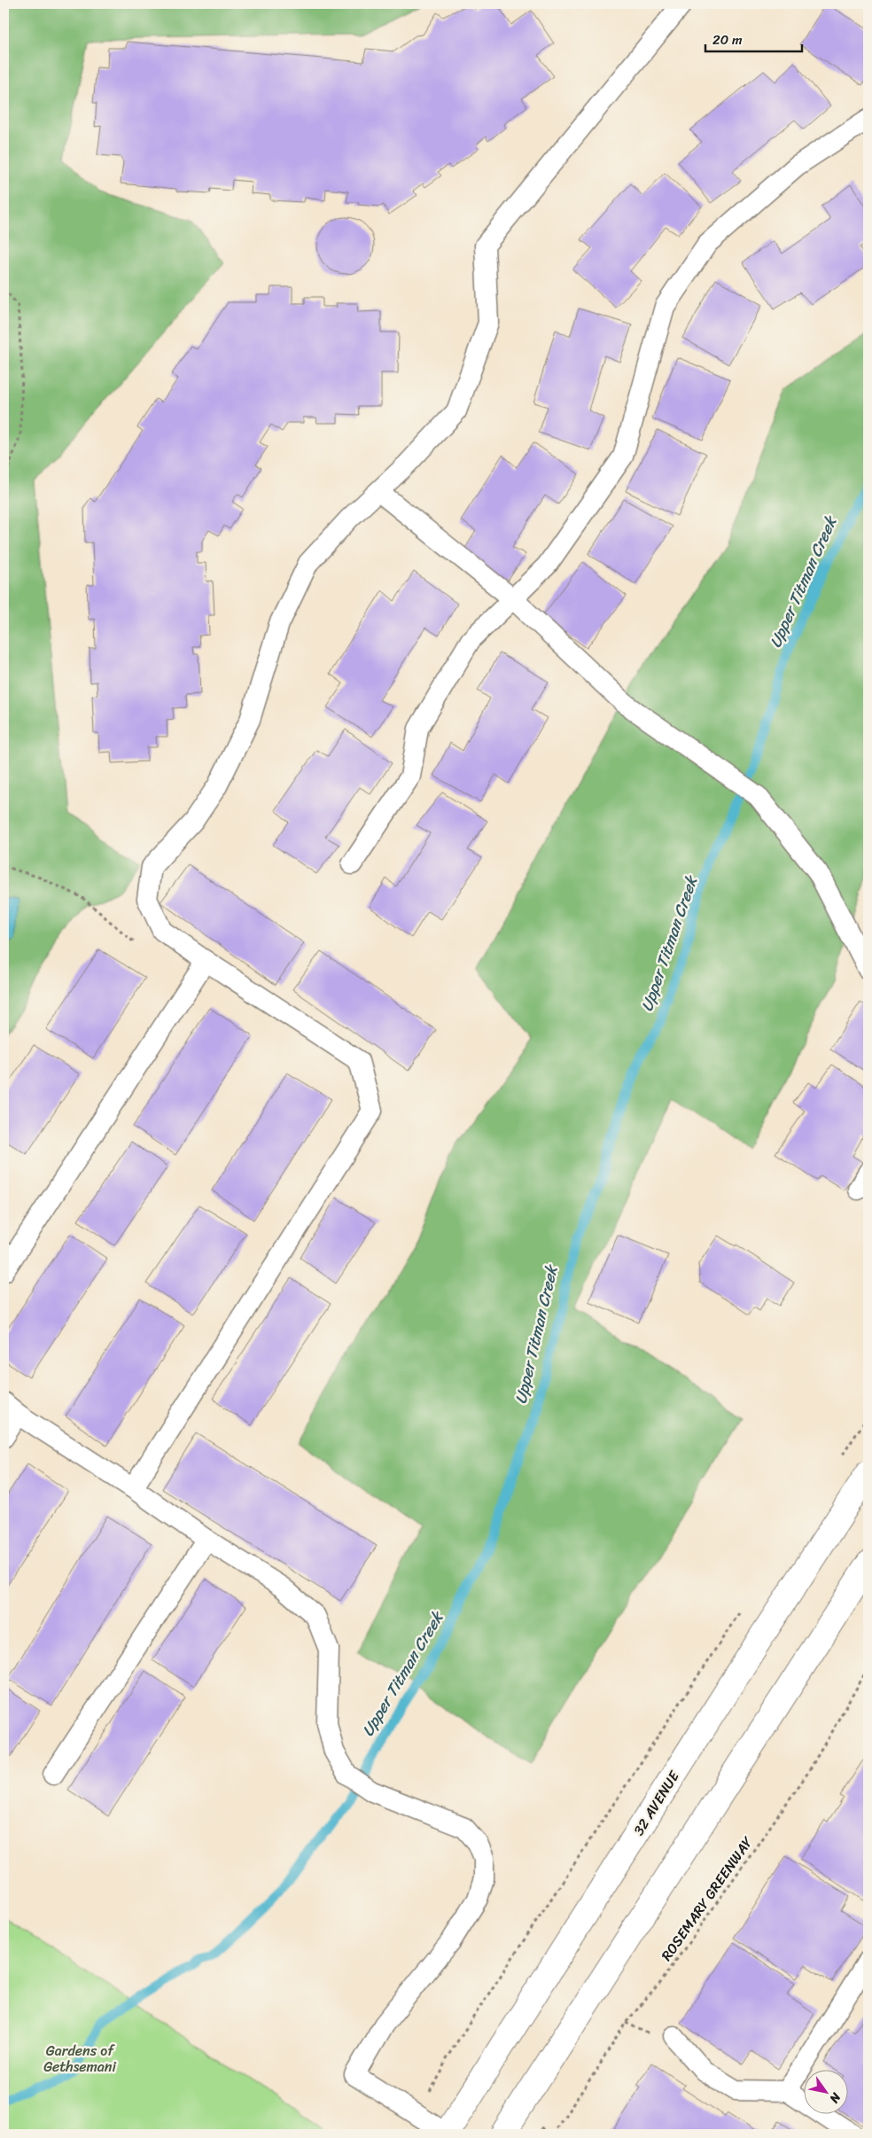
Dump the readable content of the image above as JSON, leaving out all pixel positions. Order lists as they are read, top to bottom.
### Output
{
  "streets": {
    "main road": ["32 AVENUE"],
    "path": ["ROSEMARY GREENWAY"]
  },
  "water": ["Upper Titman Creek"],
  "parks": ["Gardens of Gethsemani"],
  "scale_bar": "20 m",
  "north": "bottom right"
}
